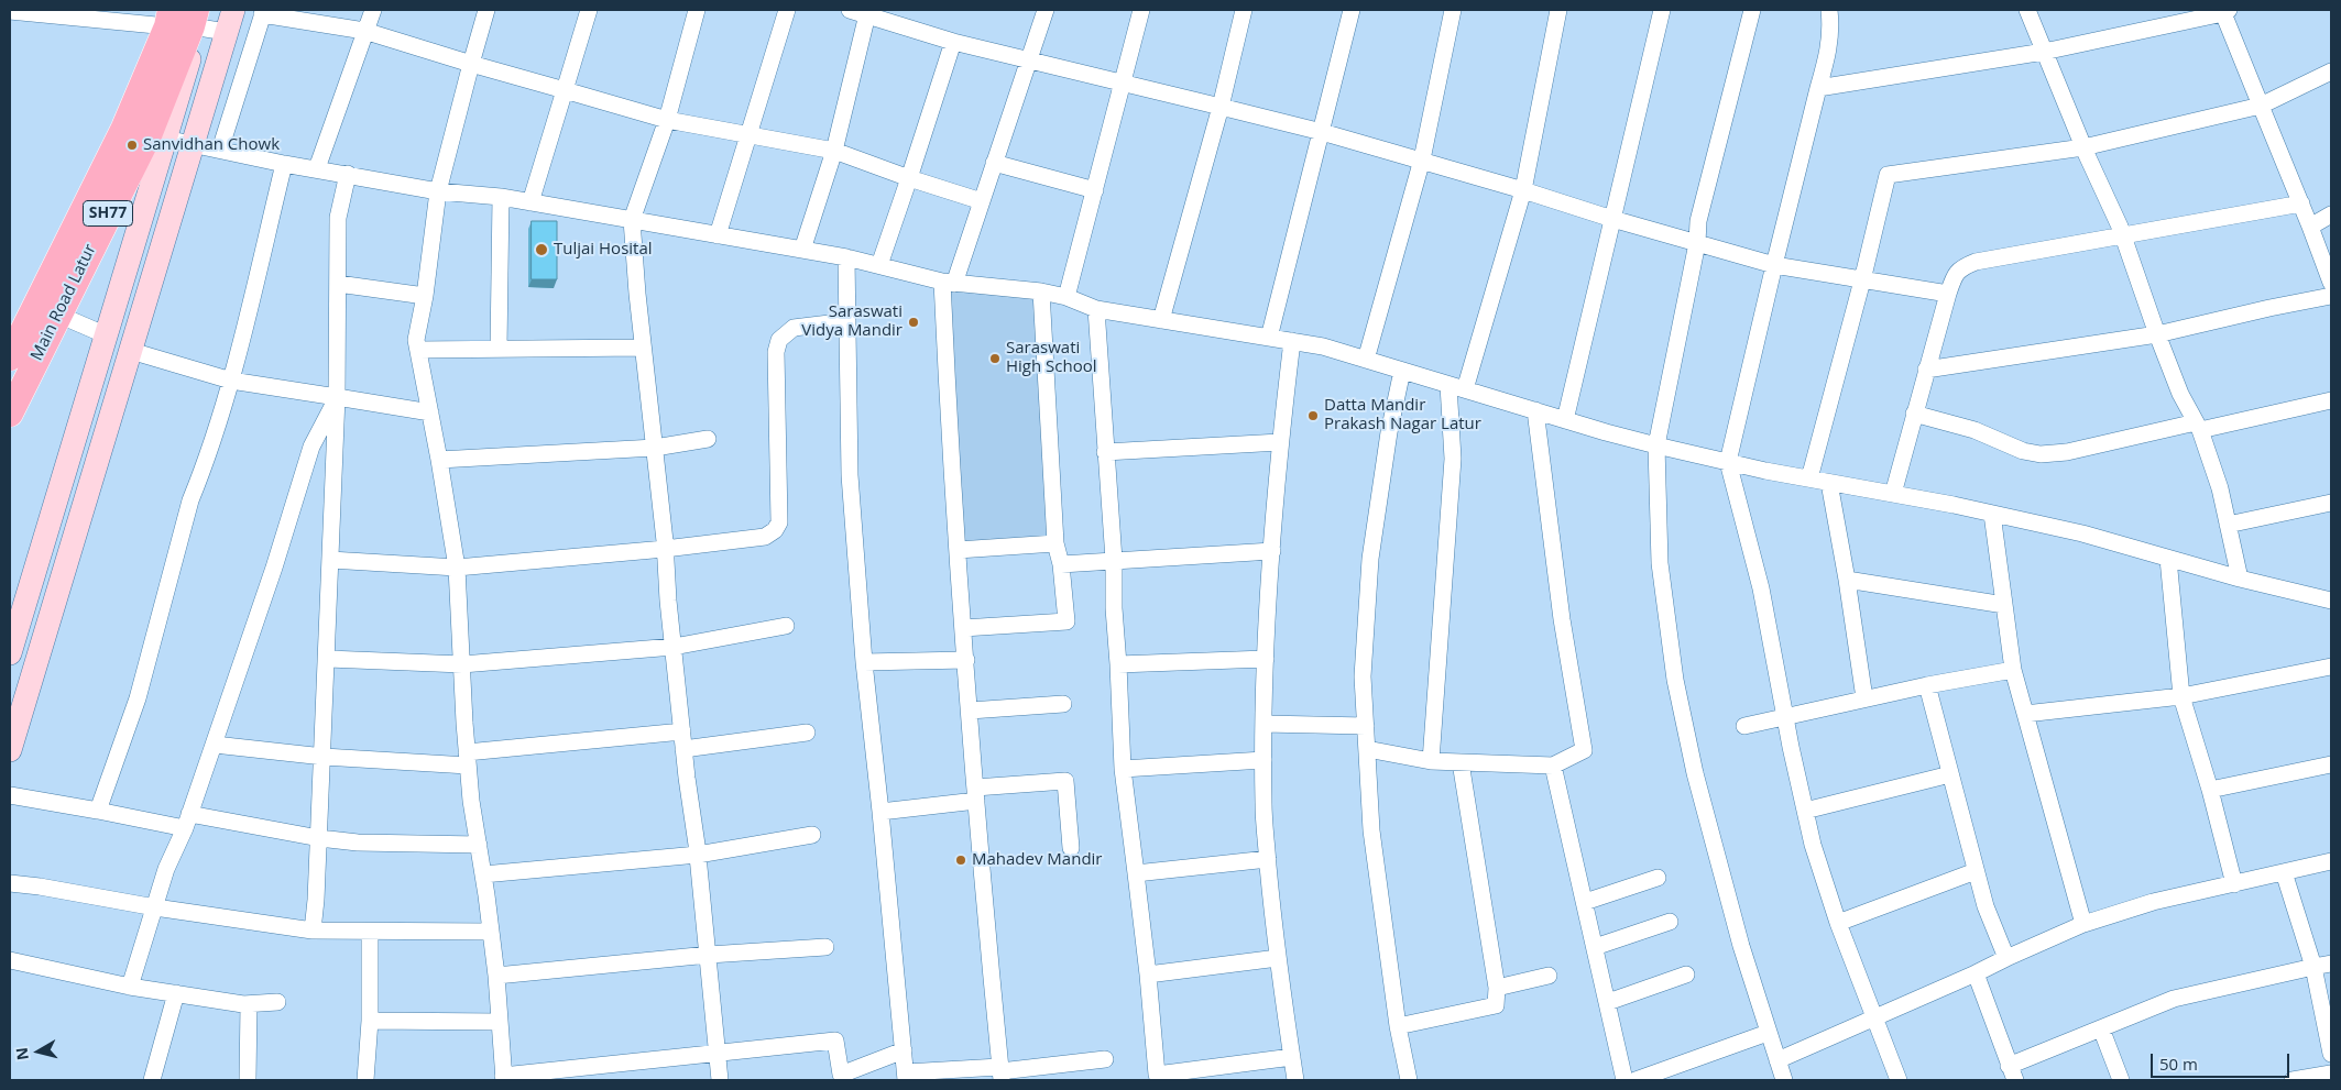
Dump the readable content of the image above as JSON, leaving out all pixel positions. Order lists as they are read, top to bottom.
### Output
{
  "streets": {
    "main road": ["SH77", "Main Road Latur"]
  },
  "places": [
    "Sanvidhan Chowk",
    "Tuljai Hosital",
    "Saraswati Vidya Mandir",
    "Saraswati High School",
    "Datta Mandir Prakash Nagar Latur",
    "Mahadev Mandir"
  ],
  "scale_bar": "50 m",
  "north": "left"
}
